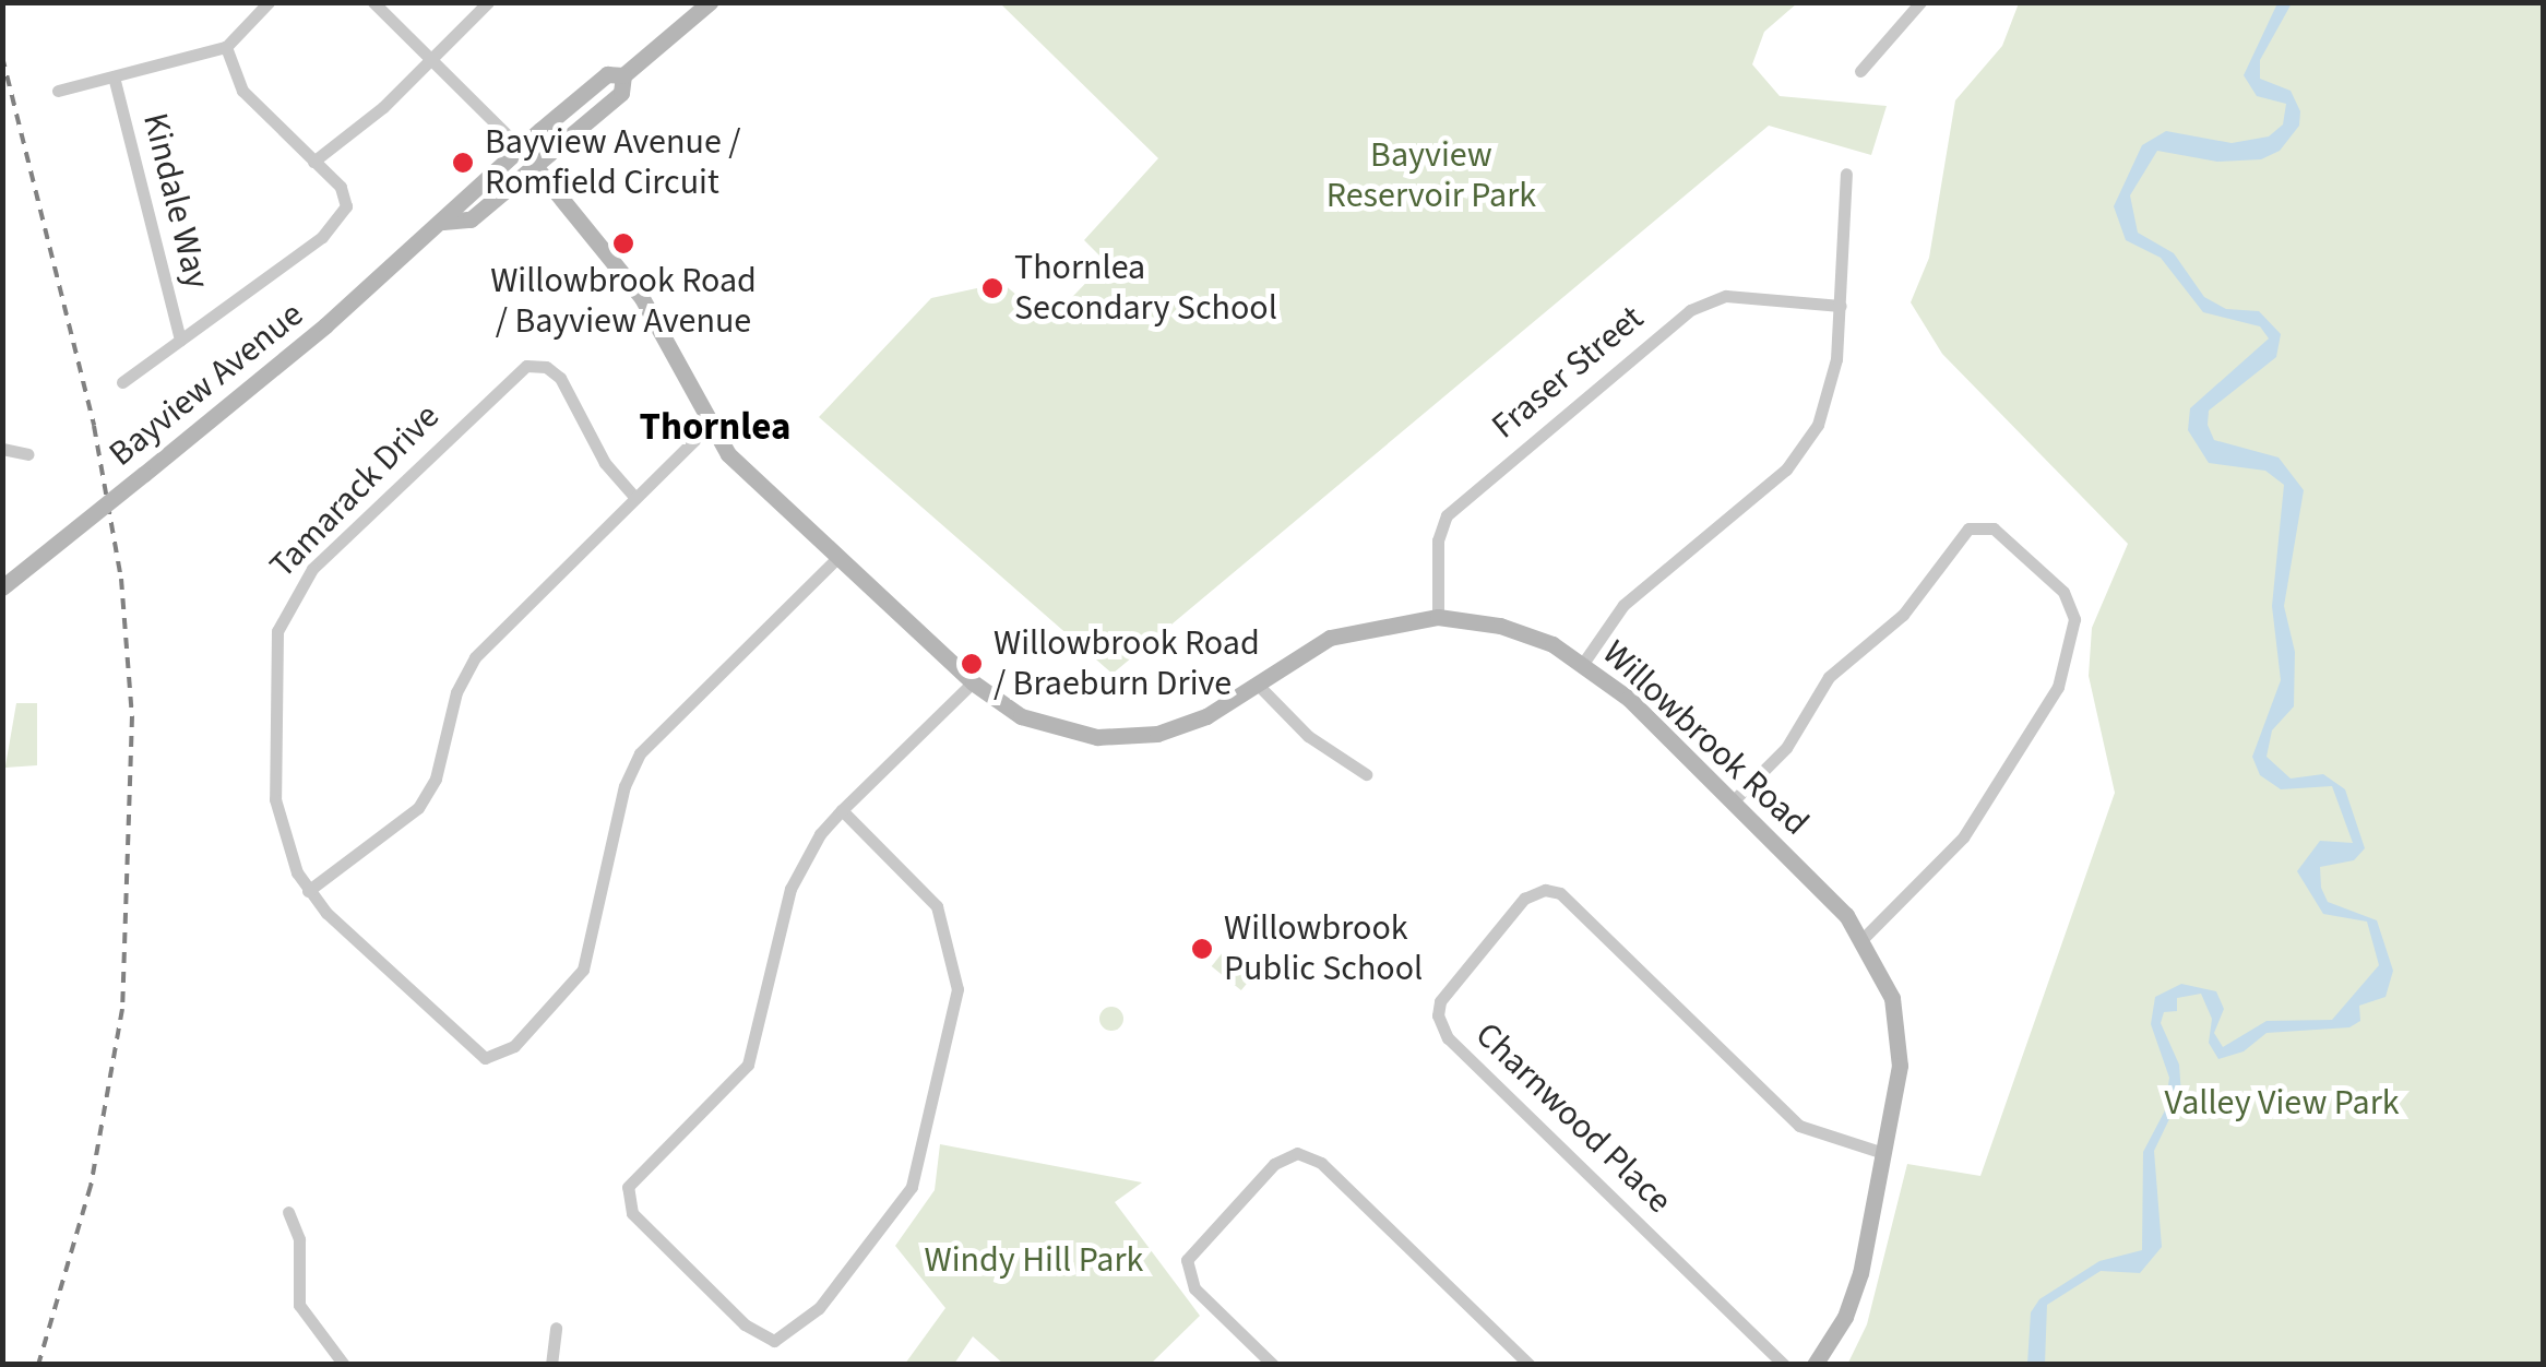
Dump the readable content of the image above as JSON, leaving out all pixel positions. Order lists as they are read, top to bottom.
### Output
{
  "streets": {
    "street": [
      "Kindale Way",
      "Fraser Street",
      "Bayview Avenue",
      "Tamarack Drive",
      "Willowbrook Road",
      "Charnwood Place"
    ]
  },
  "crossings": [
    ["Fraser Street", "Willowbrook Road"],
    ["Bayview Avenue", "Willowbrook Road"],
    ["Tamarack Drive", "Willowbrook Road"],
    ["Willowbrook Road", "Charnwood Place"]
  ],
  "districts": ["Thornlea"],
  "parks": ["Bayview Reservoir Park", "Valley View Park", "Windy Hill Park"],
  "places": [
    "Bayview Avenue / Romfield Circuit",
    "Willowbrook Road / Bayview Avenue",
    "Thornlea Secondary School",
    "Willowbrook Road / Braeburn Drive",
    "Willowbrook Public School"
  ]
}
